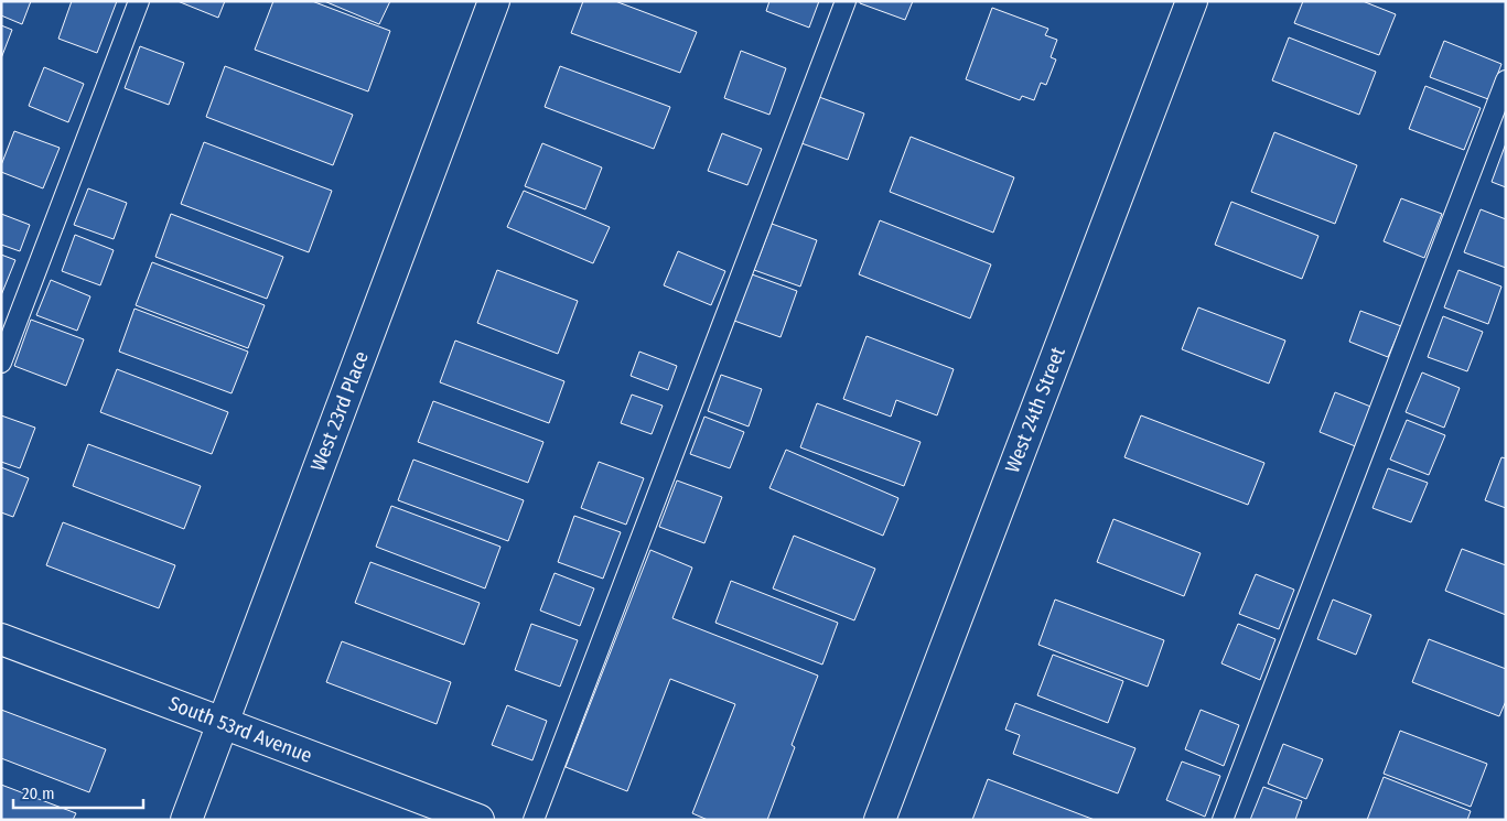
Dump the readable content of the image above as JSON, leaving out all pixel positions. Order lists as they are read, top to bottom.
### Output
{
  "streets": {
    "street": ["West 24th Street", "West 23rd Place", "South 53rd Avenue"]
  },
  "crossings": [
    ["West 23rd Place", "South 53rd Avenue"]
  ],
  "scale_bar": "20 m"
}
